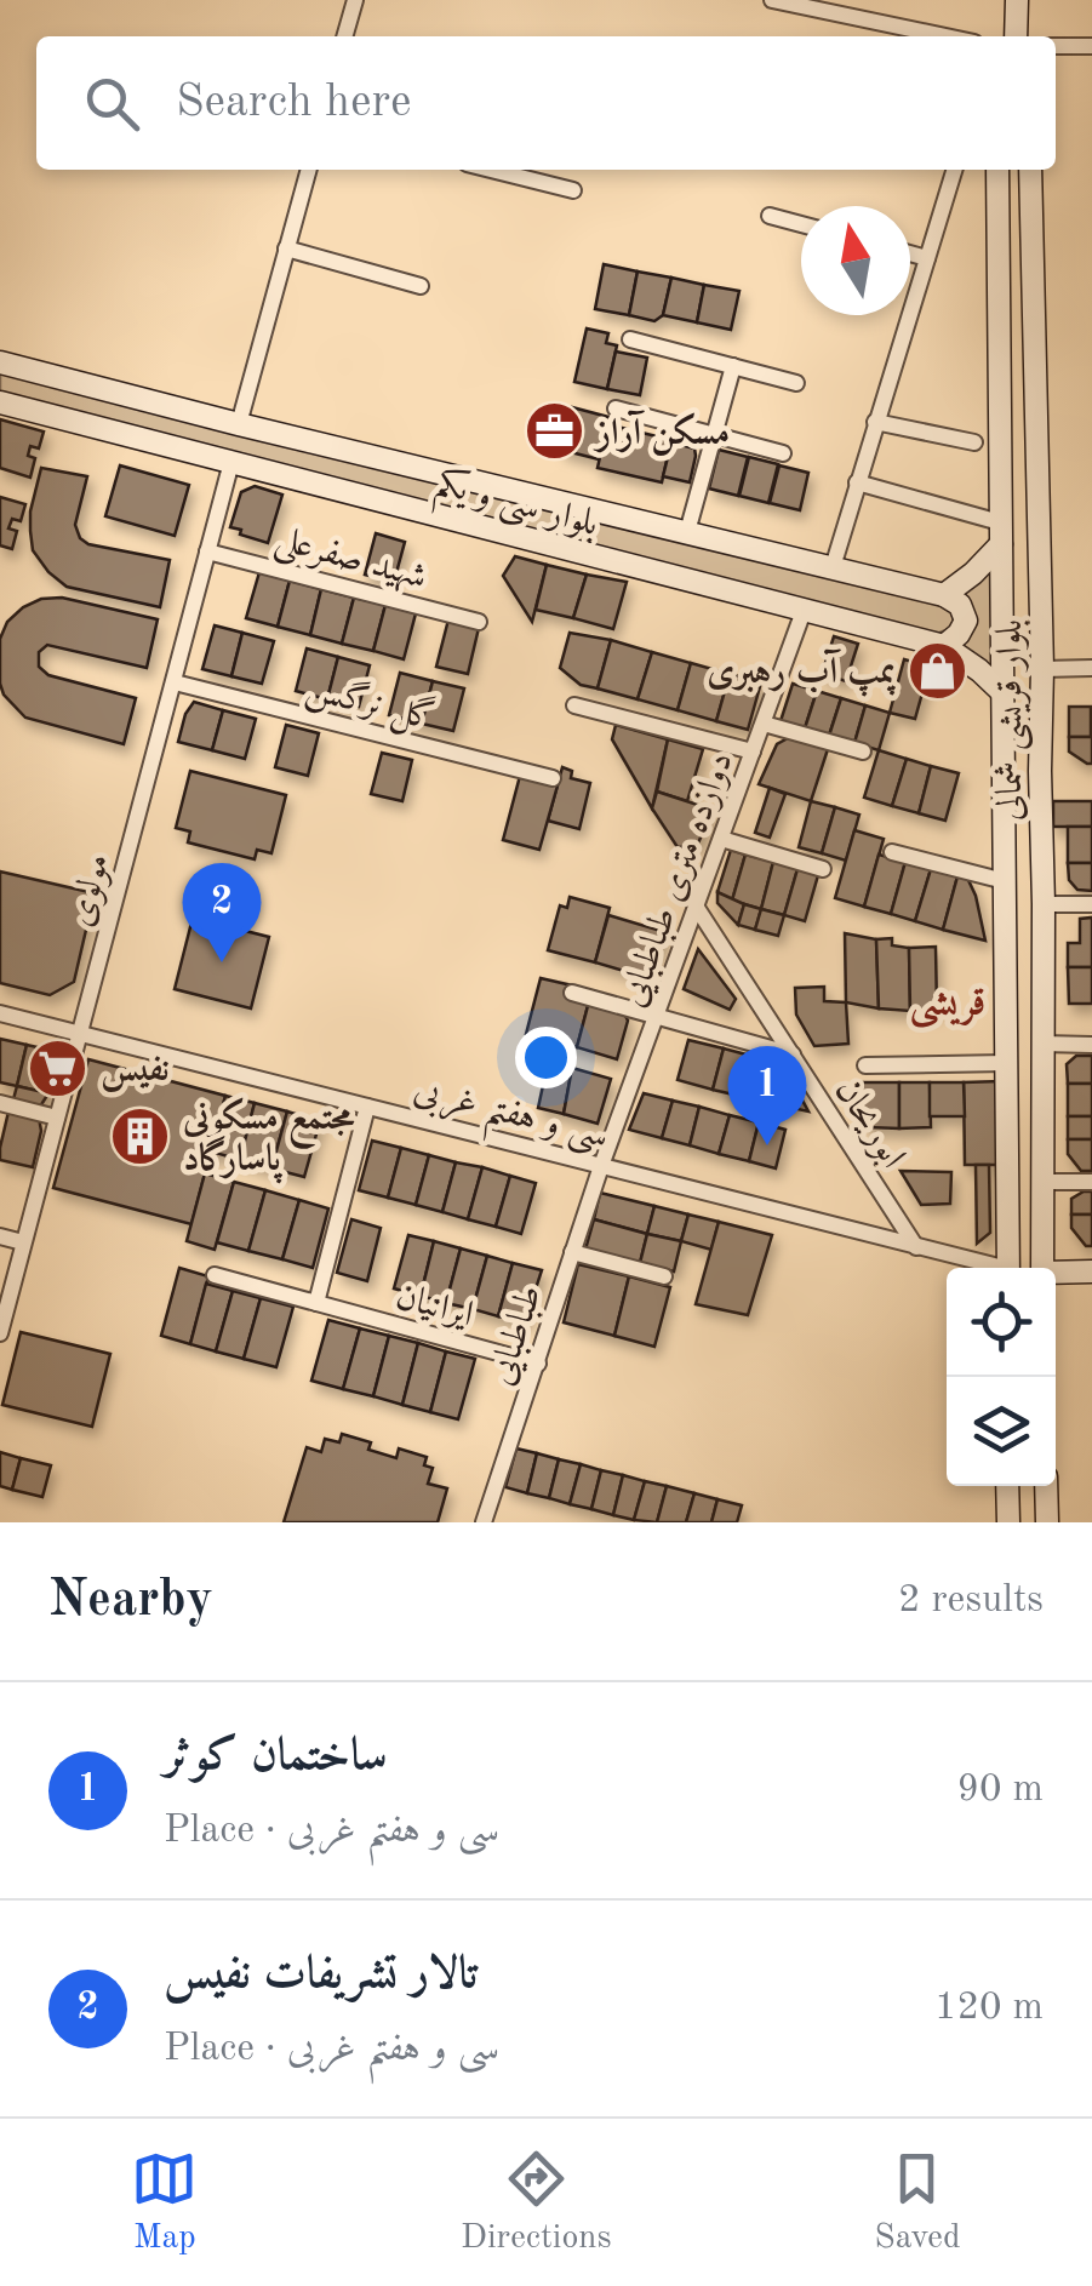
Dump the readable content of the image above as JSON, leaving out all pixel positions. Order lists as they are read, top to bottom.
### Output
{
  "streets": {
    "main road": ["بلوار سی و یکم", "بلوار قریشی شمالی"],
    "street": [
      "شهید صفرعلی",
      "گل نرگس",
      "دوازده متری طباطبایی",
      "مولوی",
      "سی و هفتم غربی",
      "ابوریحان",
      "ایرانیان",
      "طباطبایی"
    ]
  },
  "crossings": [
    ["بلوار سی و یکم", "بلوار قریشی شمالی"],
    ["بلوار سی و یکم", "دوازده متری طباطبایی"],
    ["بلوار سی و یکم", "مولوی"],
    ["شهید صفرعلی", "مولوی"],
    ["گل نرگس", "مولوی"],
    ["دوازده متری طباطبایی", "سی و هفتم غربی"],
    ["دوازده متری طباطبایی", "ابوریحان"],
    ["دوازده متری طباطبایی", "طباطبایی"],
    ["مولوی", "سی و هفتم غربی"],
    ["سی و هفتم غربی", "ابوریحان"],
    ["سی و هفتم غربی", "طباطبایی"],
    ["ایرانیان", "طباطبایی"]
  ],
  "districts": ["قریشی"],
  "places": {
    "office": ["مسکن آراز"],
    "shop": ["پمپ آب رهبری"],
    "supermarket": ["نفیس"],
    "building": ["مجتمع مسکونی پاسارگاد"]
  },
  "north": "top",
  "page": {
    "search": "Search here",
    "pins": ["2", "1"],
    "heading": ["Nearby", "2 results"],
    "list": [
      {
        "mark": "1",
        "name": "ساختمان کوثر",
        "note": "Place · سی و هفتم غربی",
        "value": "90 m"
      },
      {
        "mark": "2",
        "name": "تالار تشریفات نفیس",
        "note": "Place · سی و هفتم غربی",
        "value": "120 m"
      }
    ],
    "nav": ["Map", "Directions", "Saved"]
  }
}
